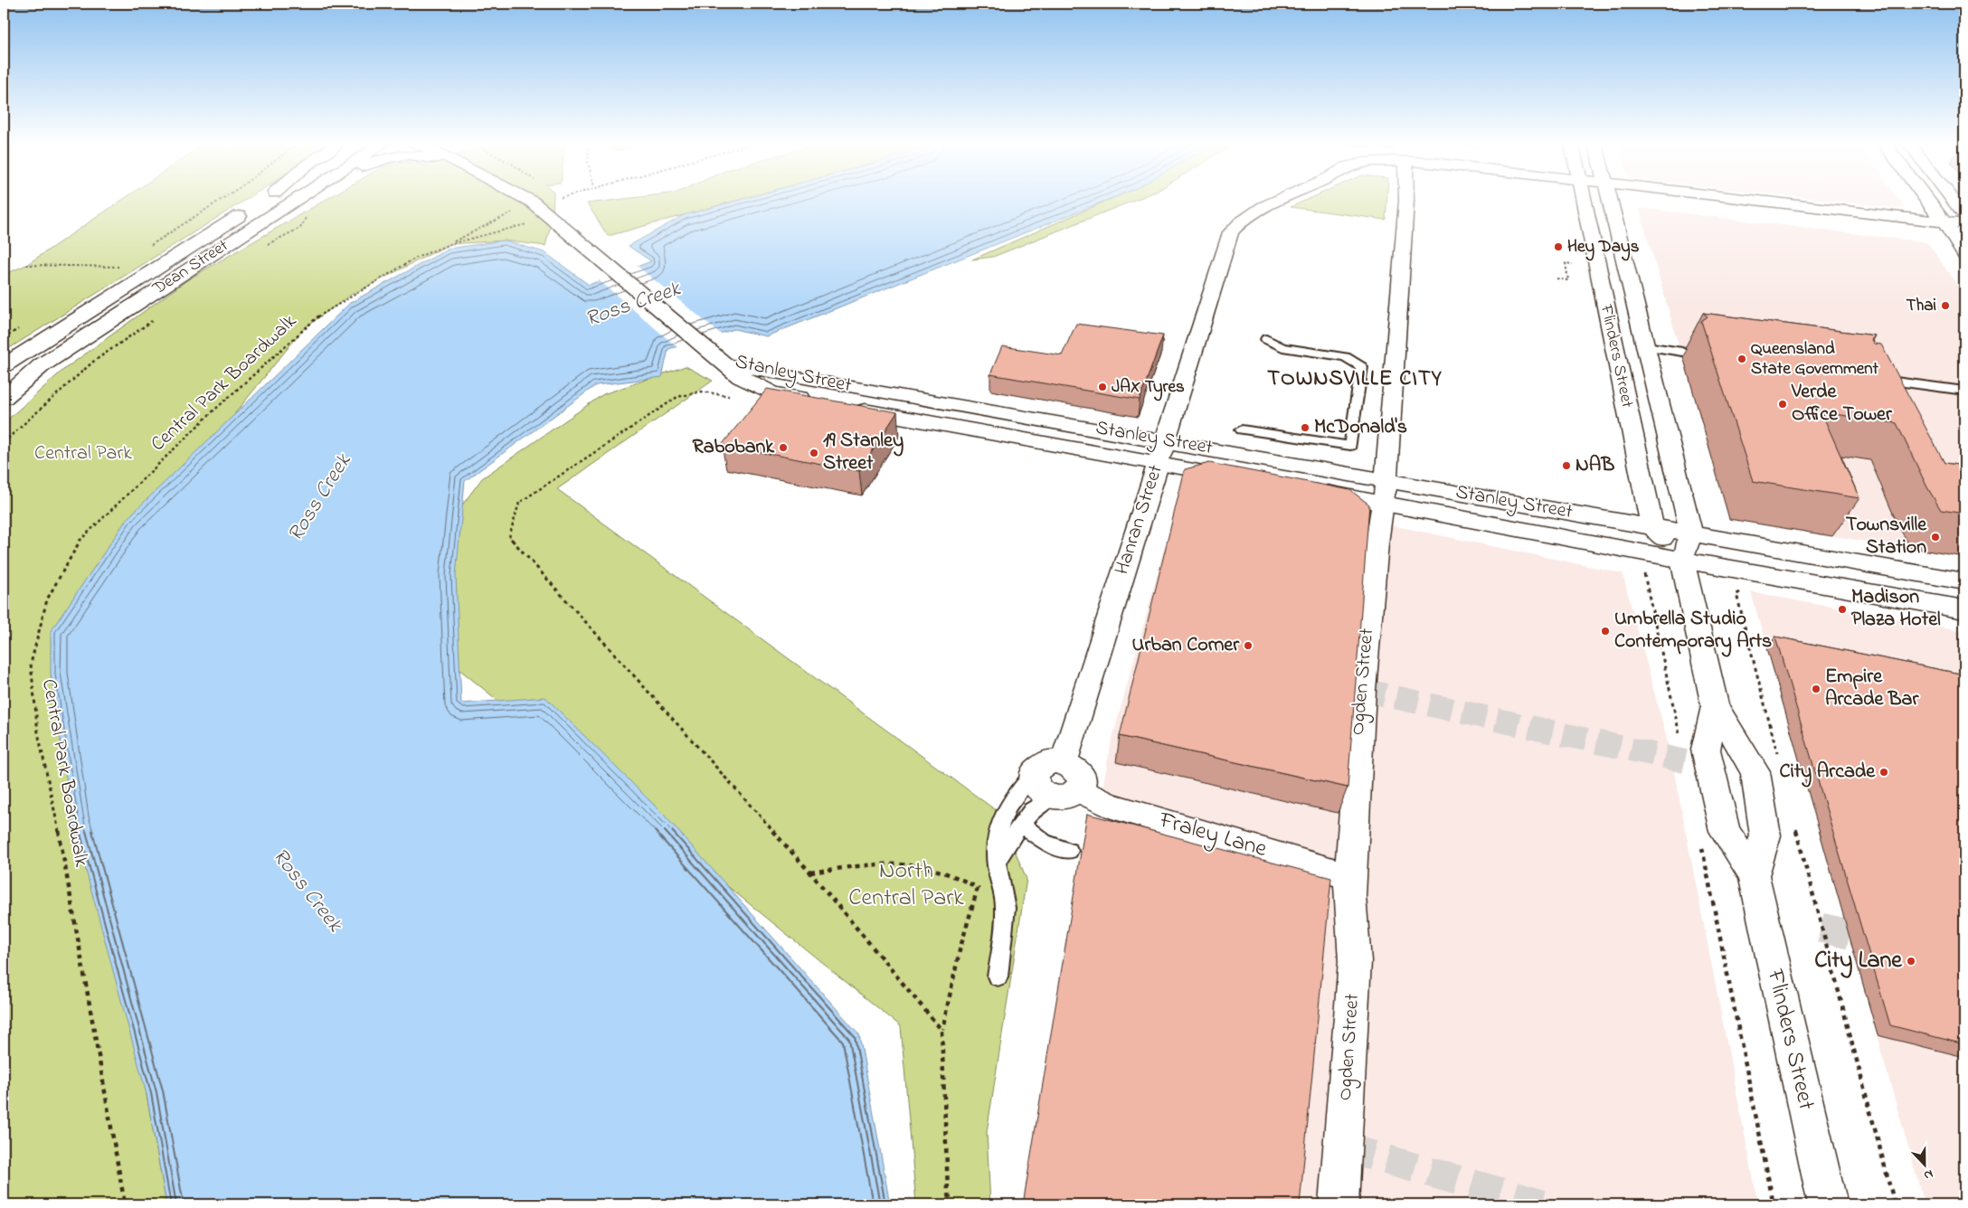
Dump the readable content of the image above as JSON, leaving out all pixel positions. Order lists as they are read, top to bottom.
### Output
{
  "streets": {
    "main road": [
      "Dean Street",
      "Flinders Street",
      "Stanley Street",
      "Hanran Street",
      "Ogden Street",
      "Fraley Lane"
    ],
    "path": ["Central Park Boardwalk"]
  },
  "crossings": [
    ["Flinders Street", "Stanley Street"],
    ["Stanley Street", "Hanran Street"],
    ["Stanley Street", "Ogden Street"],
    ["Hanran Street", "Fraley Lane"],
    ["Ogden Street", "Fraley Lane"]
  ],
  "districts": ["TOWNSVILLE CITY"],
  "water": ["Ross Creek"],
  "parks": ["Central Park", "North Central Park"],
  "places": [
    "Hey Days",
    "Thai",
    "Queensland State Government",
    "JAX Tyres",
    "Verde Office Tower",
    "McDonald's",
    "Rabobank",
    "19 Stanley Street",
    "NAB",
    "Townsville Station",
    "Madison Plaza Hotel",
    "Umbrella Studio Contemporary Arts",
    "Urban Corner",
    "Empire Arcade Bar",
    "City Arcade",
    "City Lane"
  ],
  "north": "bottom"
}
